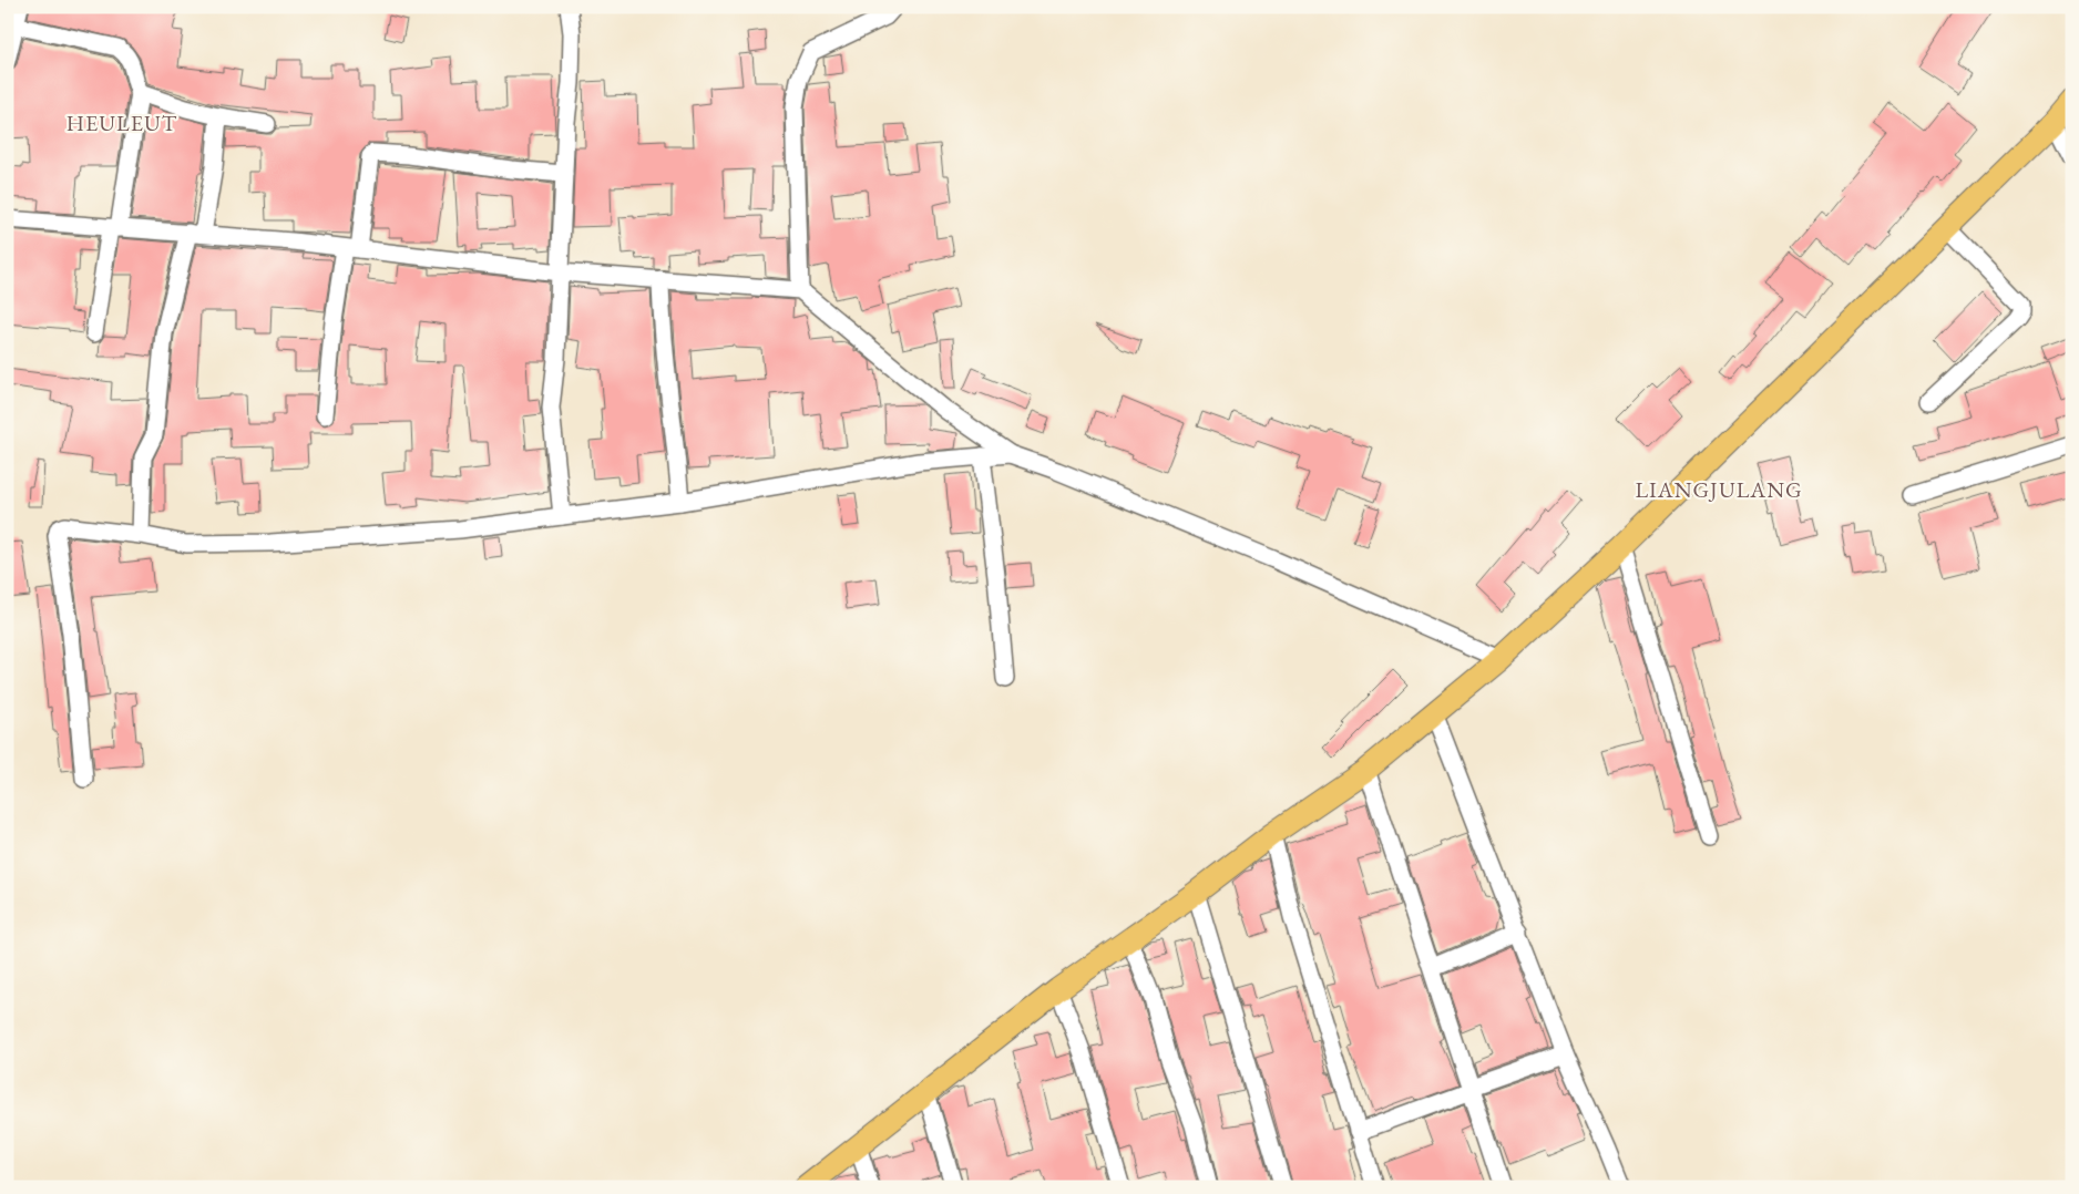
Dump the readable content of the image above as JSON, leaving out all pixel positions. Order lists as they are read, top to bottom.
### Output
{
  "districts": ["HEULEUT", "LIANGJULANG"]
}
